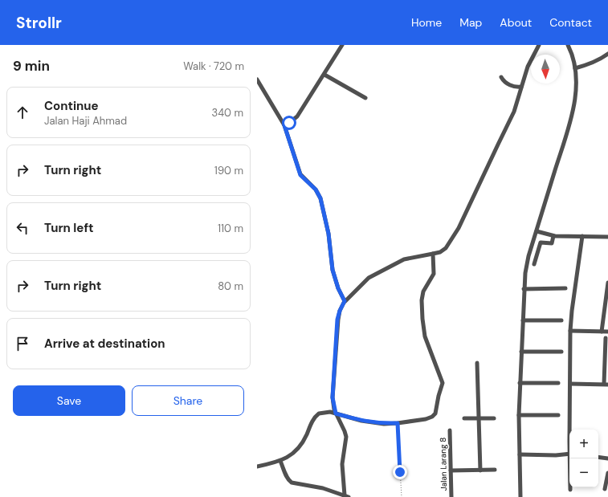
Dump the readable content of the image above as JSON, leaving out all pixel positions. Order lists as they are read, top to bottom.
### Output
{
  "streets": {
    "street": ["Jalan Larang 8"]
  },
  "north": "bottom",
  "page": {
    "header": "Strollr",
    "nav": [
      "Home",
      "Map",
      "About",
      "Contact"
    ],
    "heading": ["9 min", "Walk · 720 m"],
    "list": [
      ["Continue", "Jalan Haji Ahmad", "340 m"],
      ["Turn right", "190 m"],
      ["Turn left", "110 m"],
      ["Turn right", "80 m"],
      "Arrive at destination"
    ],
    "buttons": ["Save", "Share"],
    "map_buttons": ["+", "−"]
  }
}
